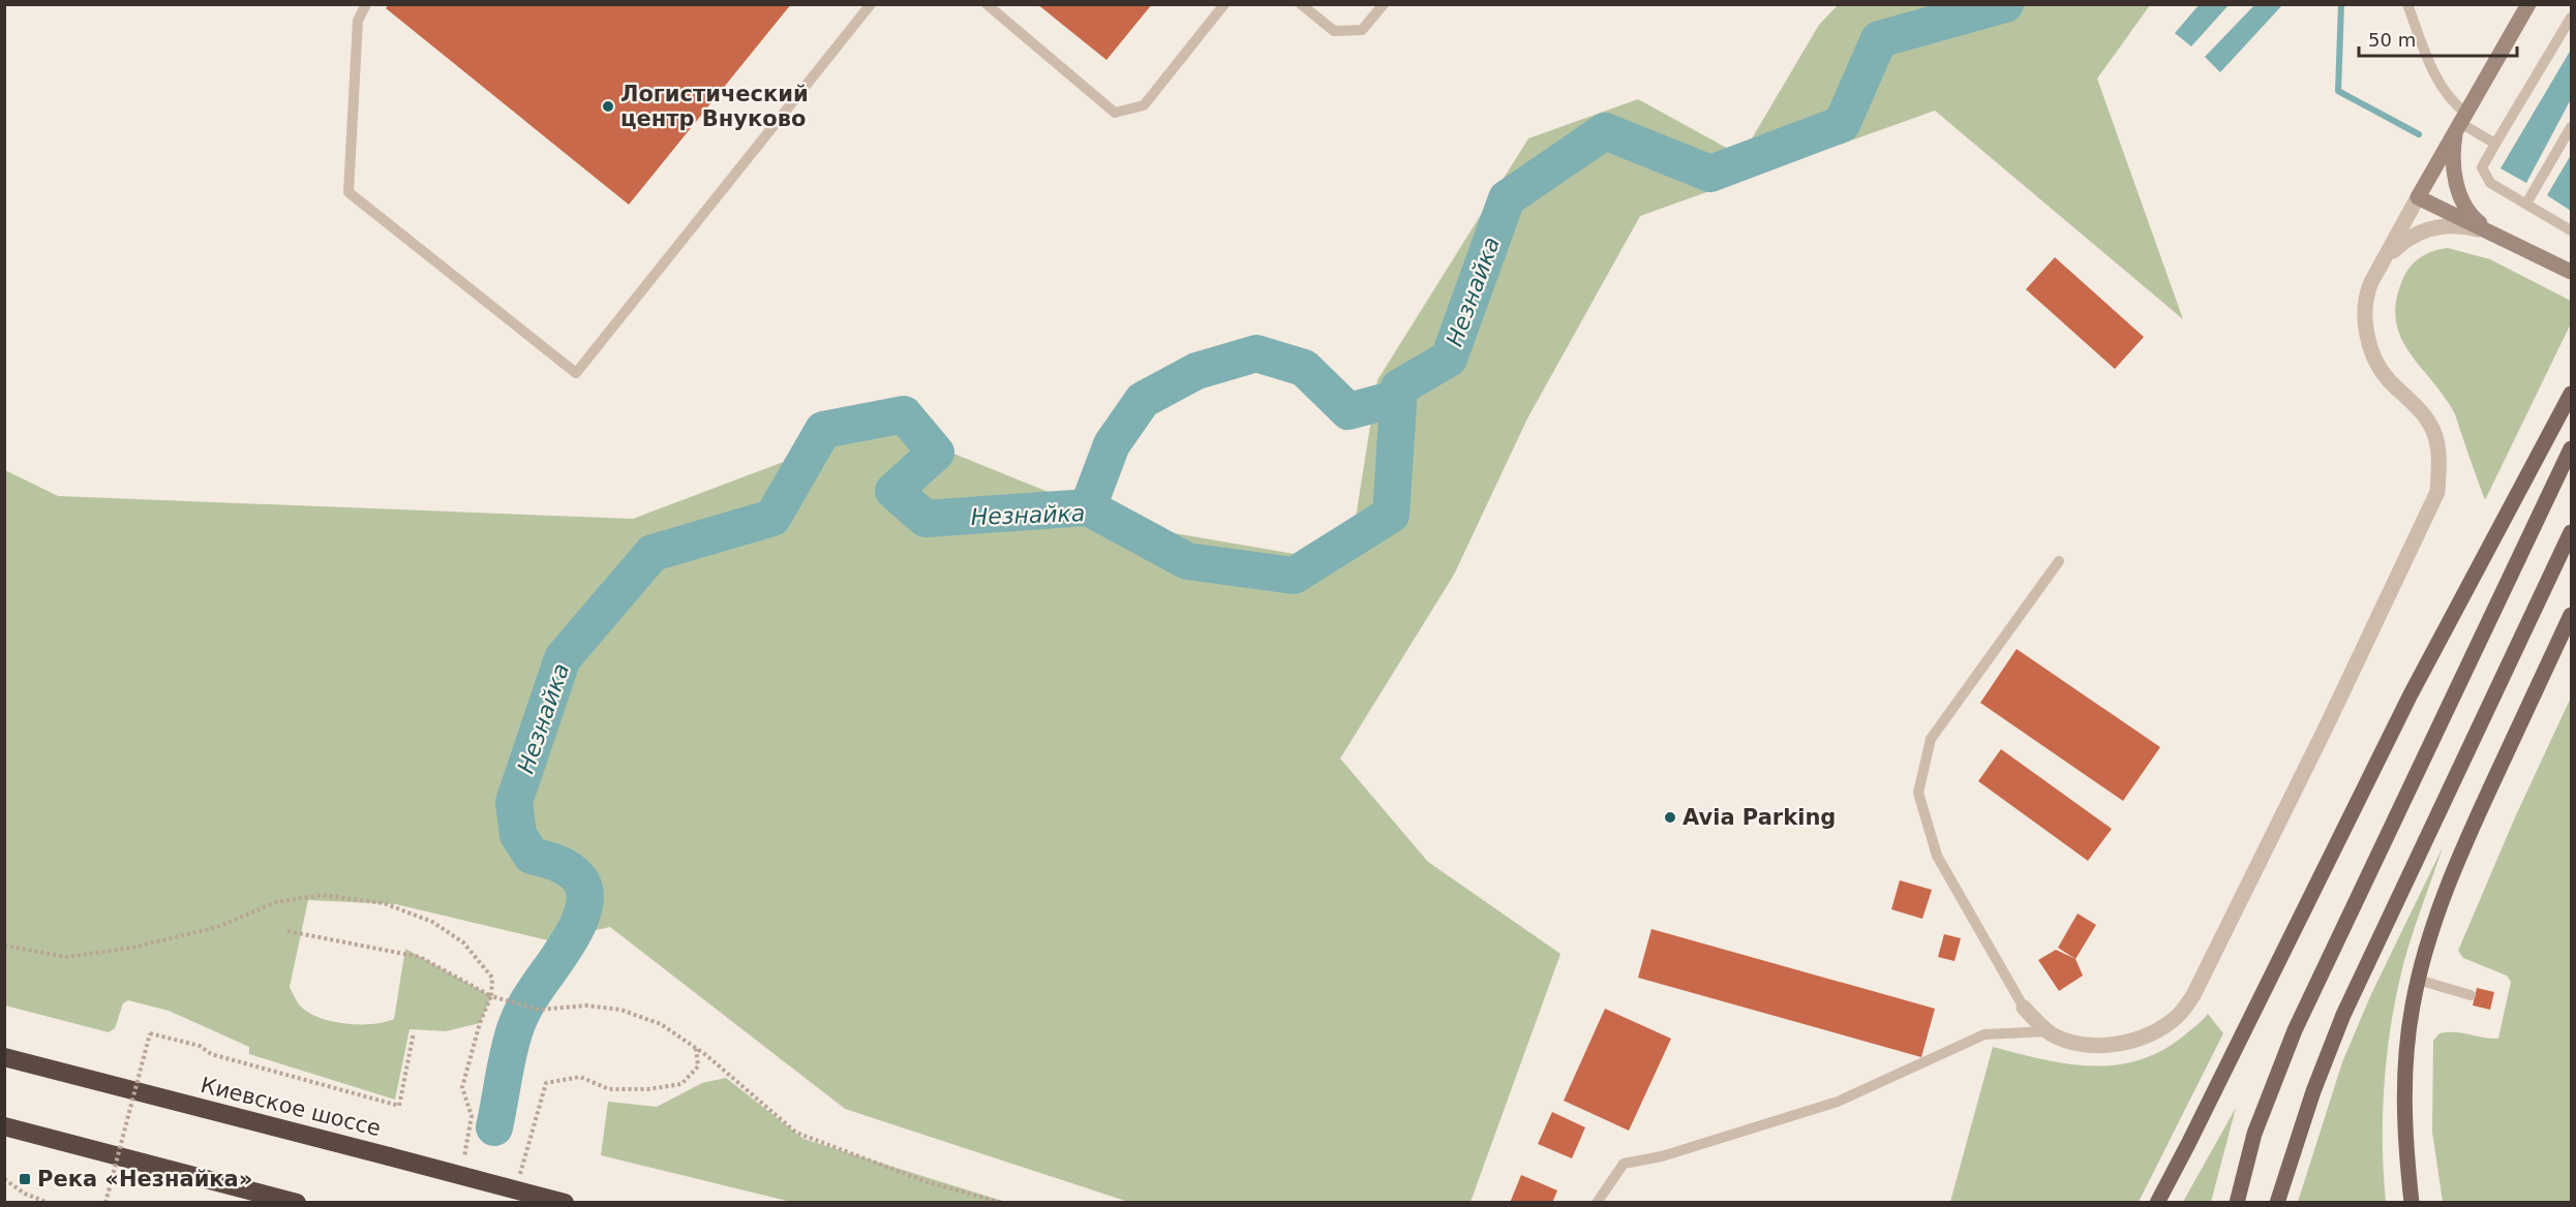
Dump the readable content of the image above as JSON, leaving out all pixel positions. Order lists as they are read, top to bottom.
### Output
{
  "streets": {
    "highway": ["Киевское шоссе"]
  },
  "water": ["Незнайка"],
  "places": {
    "other": ["Логистический центр Внуково", "Avia Parking"],
    "transit": ["Река «Незнайка»"]
  },
  "scale_bar": "50 m"
}
